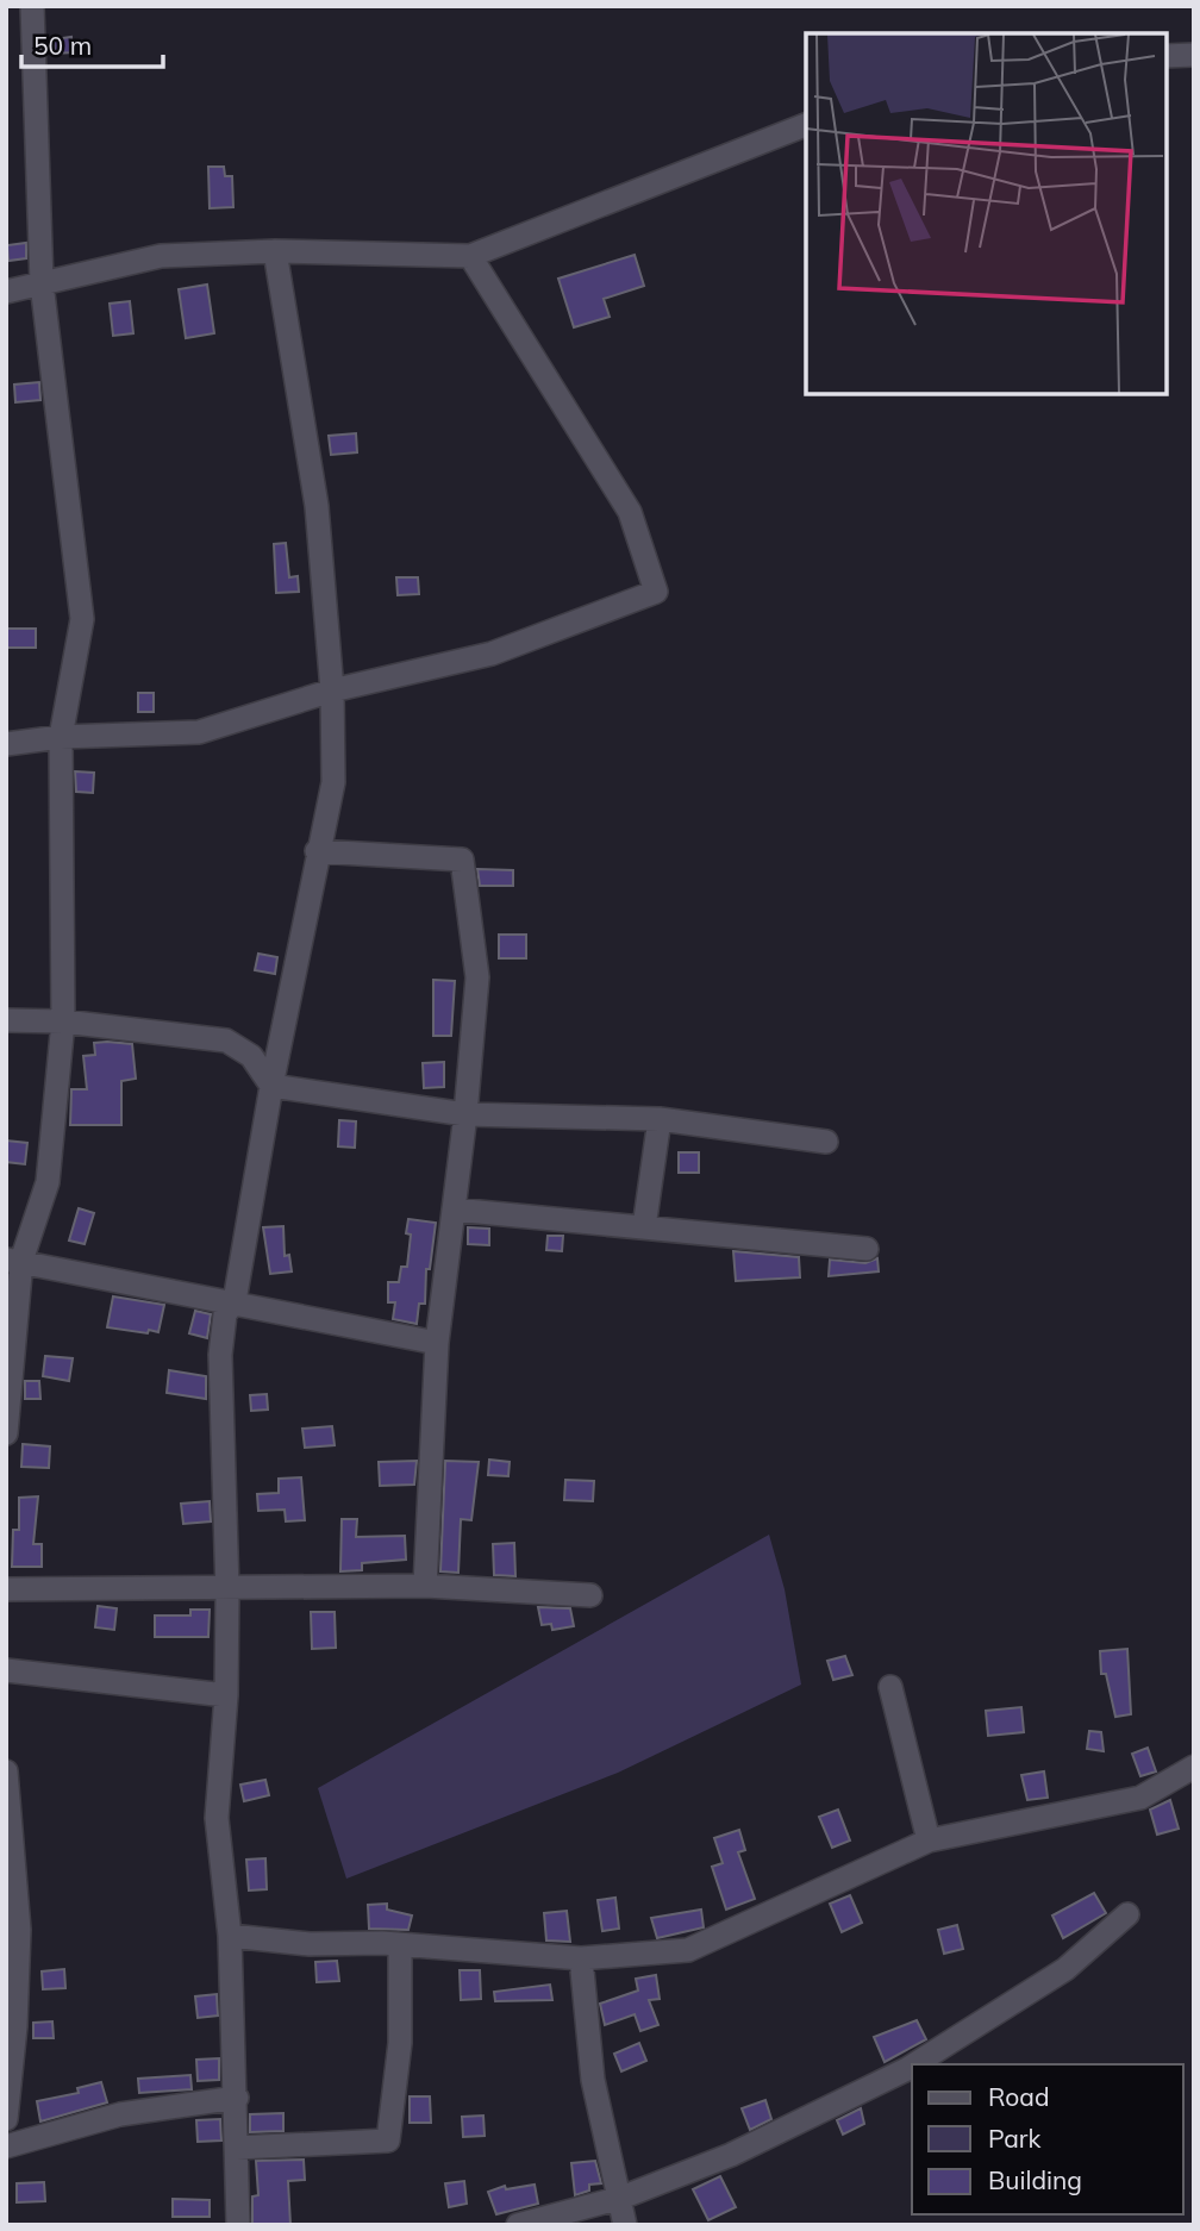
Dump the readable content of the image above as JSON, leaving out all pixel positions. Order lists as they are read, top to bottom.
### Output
{
  "legend": ["Road", "Park", "Building"],
  "scale_bar": "50 m"
}
